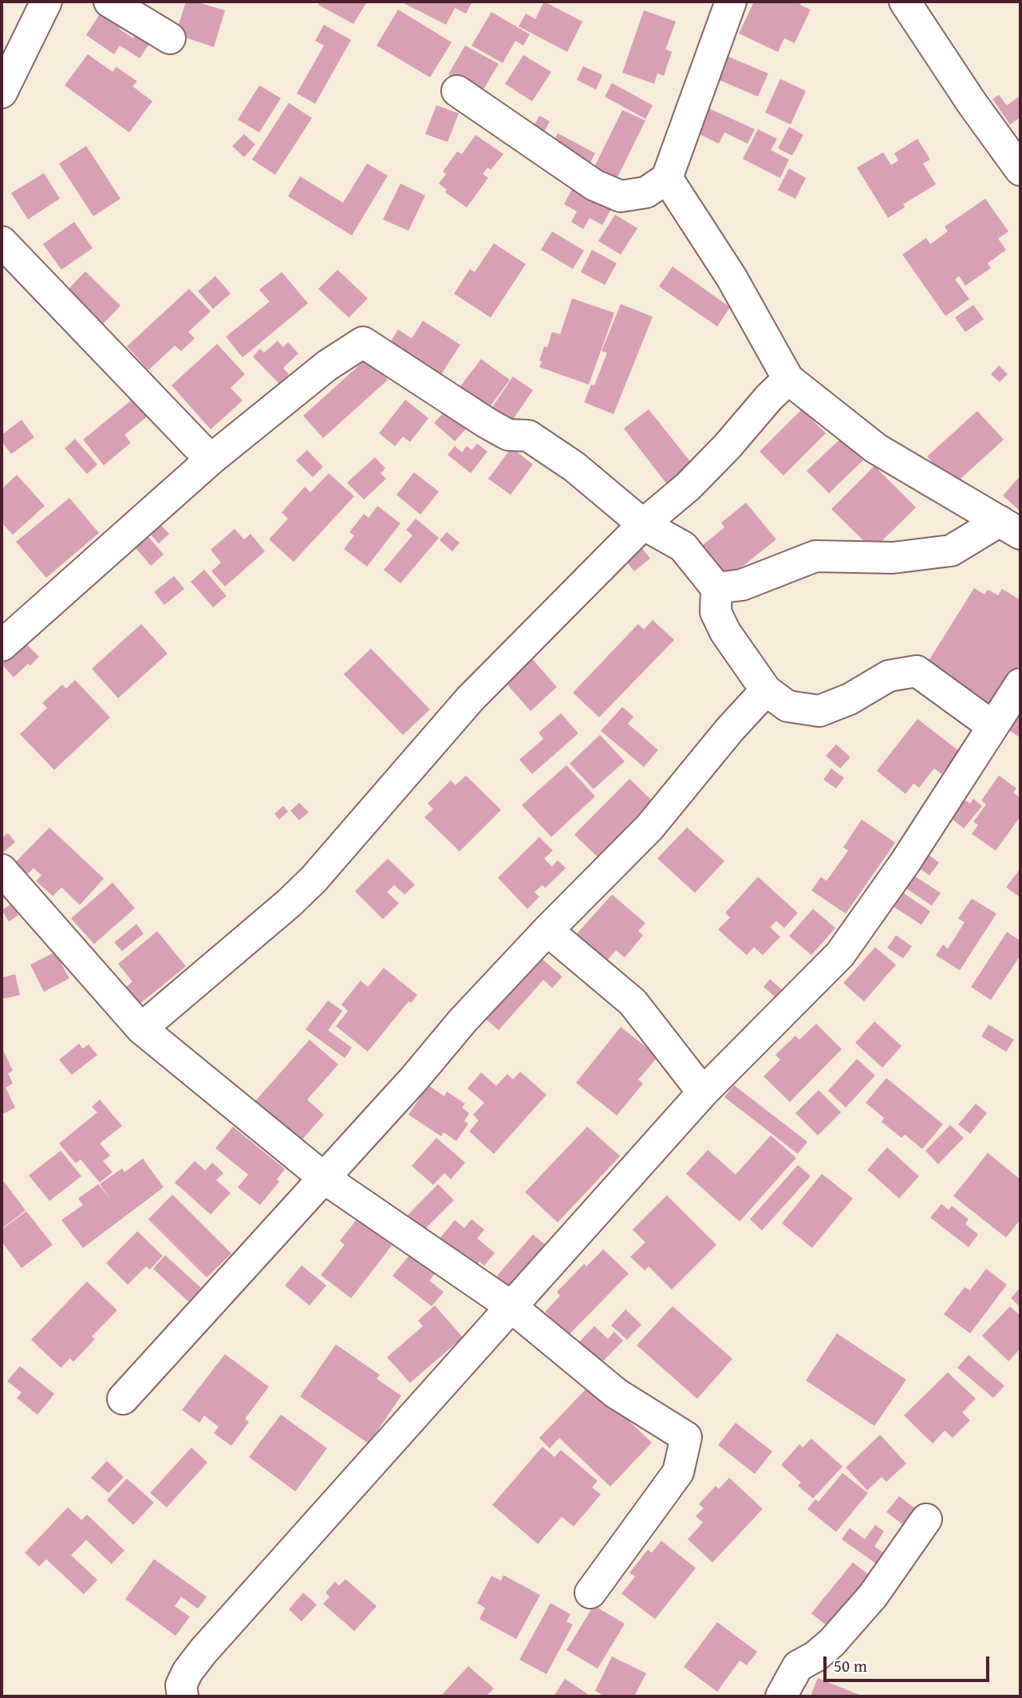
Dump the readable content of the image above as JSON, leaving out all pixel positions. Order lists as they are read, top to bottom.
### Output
{
  "scale_bar": "50 m"
}
